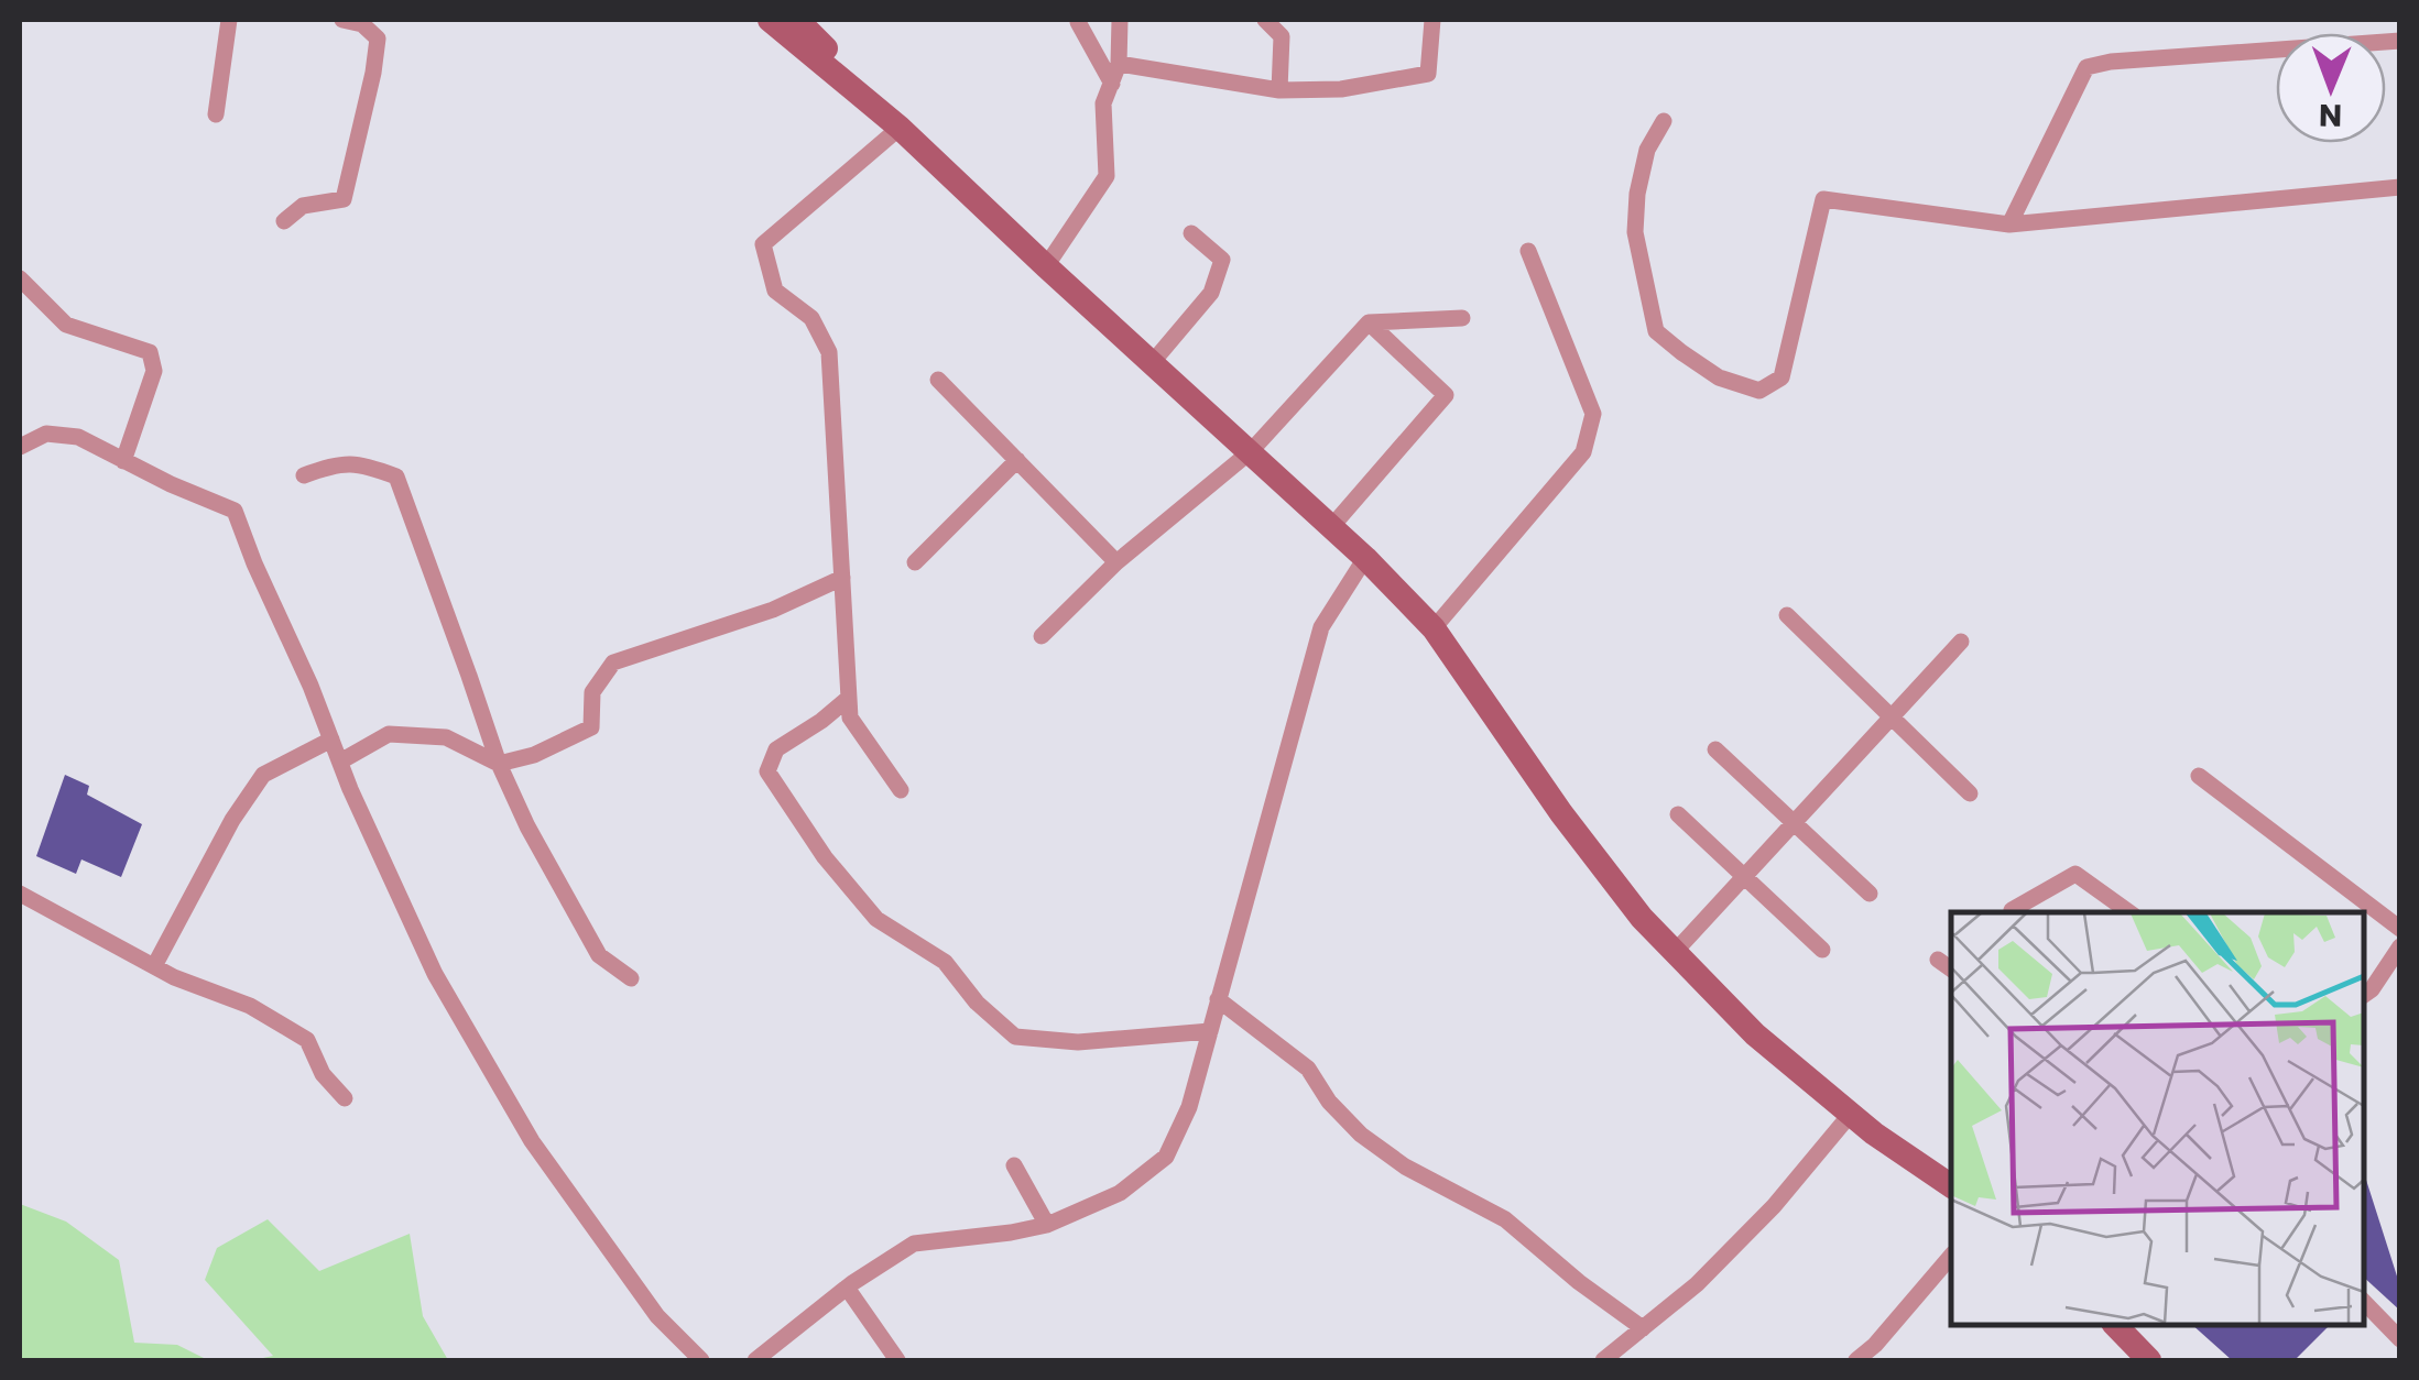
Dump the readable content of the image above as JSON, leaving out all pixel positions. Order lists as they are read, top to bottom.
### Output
{
  "north": "bottom"
}
